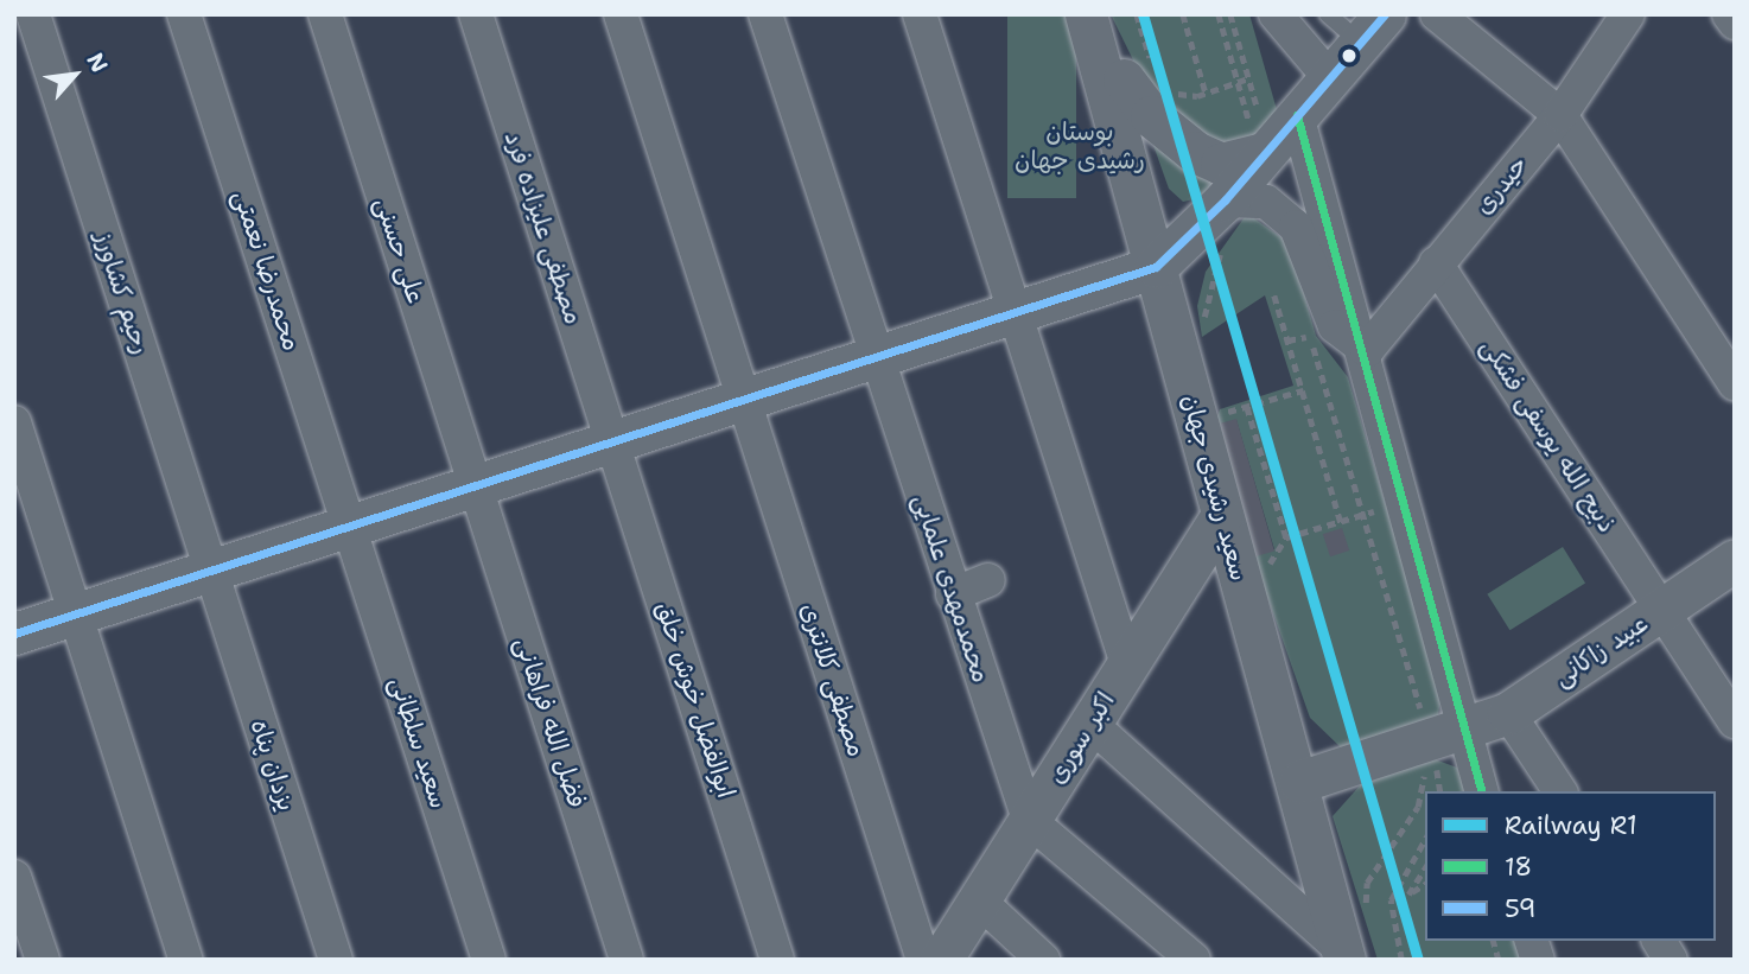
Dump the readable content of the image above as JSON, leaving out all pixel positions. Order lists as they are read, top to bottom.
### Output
{
  "streets": {
    "street": [
      "حیدری",
      "مصطفی علیزاده فرد",
      "علی حسنی",
      "محمدرضا نعمتی",
      "رحیم کشاورز",
      "ذبیح الله یوسفی فشکی",
      "سعید رشیدی جهان",
      "محمدمهدی علمایی",
      "عبید زاکانی",
      "مصطفی کلانتری",
      "ابوالفضل خوش خلق",
      "فضل الله فراهانی",
      "اکبر سوری",
      "سعید سلطانی",
      "یزدان پناه"
    ]
  },
  "crossings": [
    ["حیدری", "ذبیح الله یوسفی فشکی"],
    ["مصطفی علیزاده فرد", "ابوالفضل خوش خلق"],
    ["علی حسنی", "فضل الله فراهانی"],
    ["محمدرضا نعمتی", "سعید سلطانی"],
    ["رحیم کشاورز", "یزدان پناه"],
    ["ذبیح الله یوسفی فشکی", "عبید زاکانی"],
    ["سعید رشیدی جهان", "عبید زاکانی"],
    ["سعید رشیدی جهان", "اکبر سوری"],
    ["محمدمهدی علمایی", "اکبر سوری"]
  ],
  "parks": ["بوستان رشیدی جهان"],
  "lines": ["rail line R1", "transit line 59", "transit line 18"],
  "legend": ["Railway R1", "18", "59"],
  "north": "top right"
}
